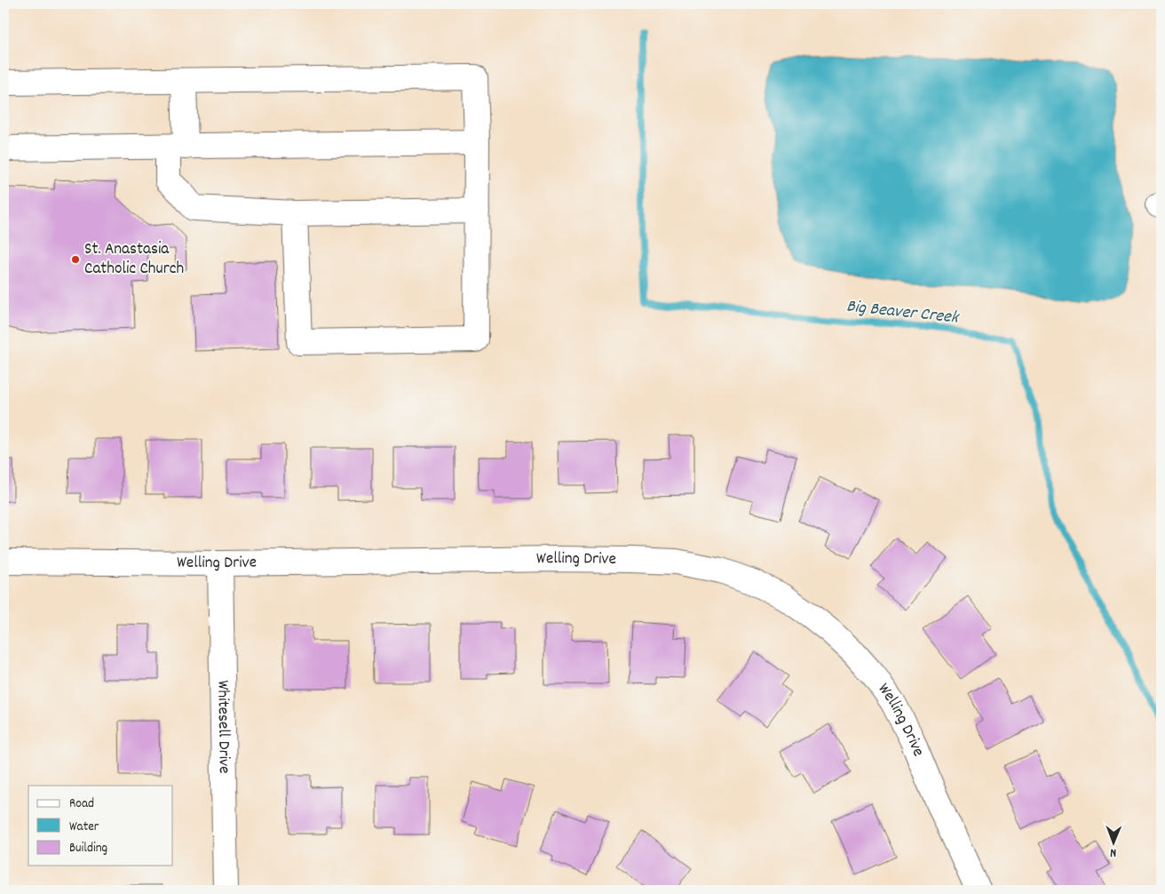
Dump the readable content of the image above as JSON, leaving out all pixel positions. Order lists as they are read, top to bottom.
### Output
{
  "streets": {
    "street": ["Welling Drive", "Whitesell Drive"]
  },
  "crossings": [
    ["Welling Drive", "Whitesell Drive"]
  ],
  "water": ["Big Beaver Creek"],
  "places": ["St. Anastasia Catholic Church"],
  "legend": ["Road", "Water", "Building"],
  "north": "bottom"
}
